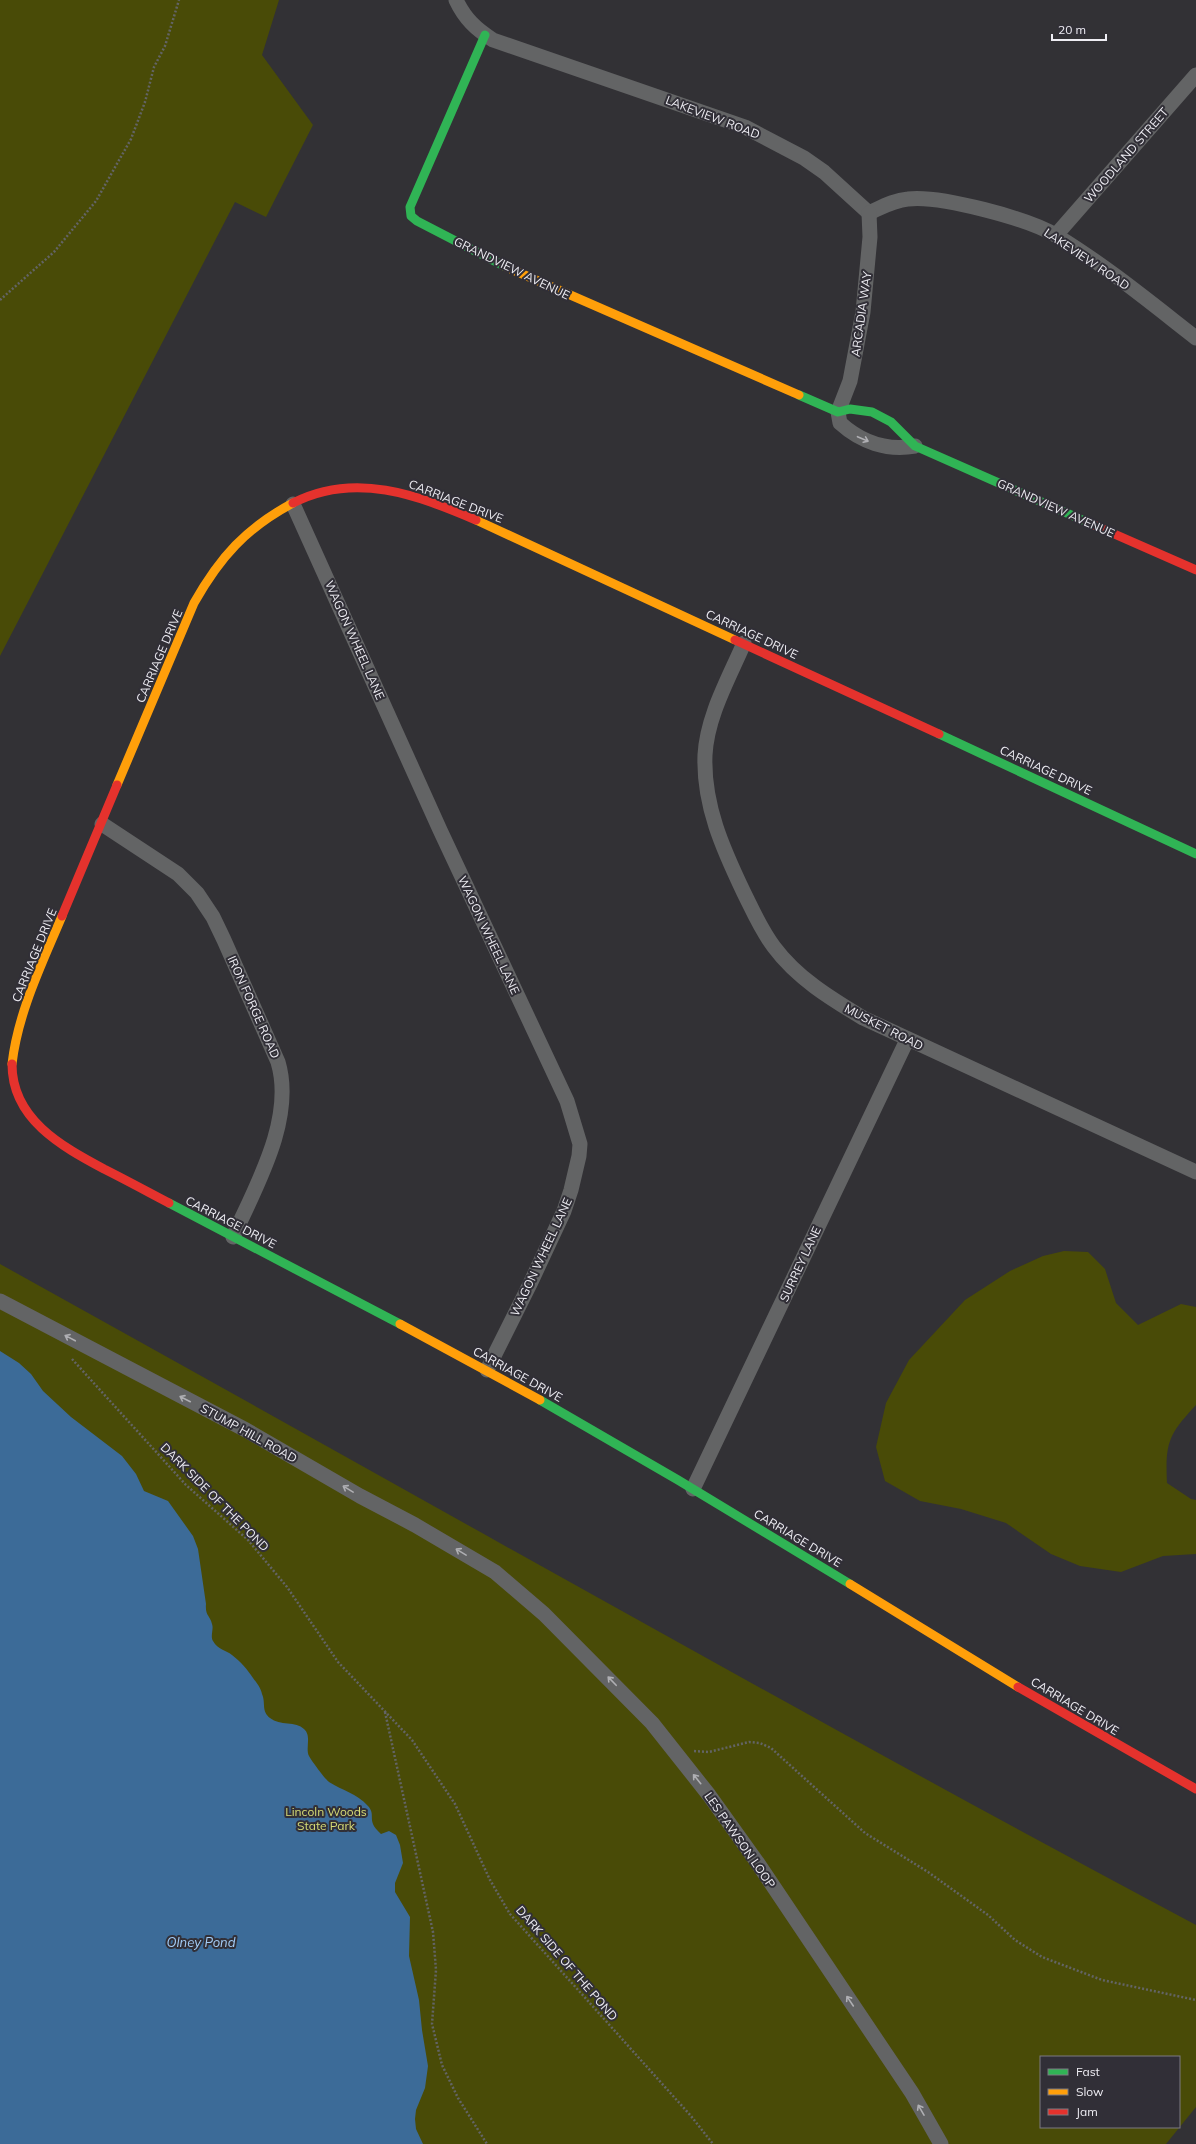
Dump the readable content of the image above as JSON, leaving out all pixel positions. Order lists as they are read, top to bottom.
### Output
{
  "streets": {
    "street": [
      "LAKEVIEW ROAD",
      "WOODLAND STREET",
      "GRANDVIEW AVENUE",
      "ARCADIA WAY",
      "CARRIAGE DRIVE",
      "WAGON WHEEL LANE",
      "IRON FORGE ROAD",
      "MUSKET ROAD",
      "SURREY LANE",
      "STUMP HILL ROAD",
      "LES PAWSON LOOP"
    ],
    "path": ["DARK SIDE OF THE POND"]
  },
  "crossings": [
    ["LAKEVIEW ROAD", "WOODLAND STREET"],
    ["LAKEVIEW ROAD", "GRANDVIEW AVENUE"],
    ["LAKEVIEW ROAD", "ARCADIA WAY"],
    ["GRANDVIEW AVENUE", "ARCADIA WAY"],
    ["CARRIAGE DRIVE", "WAGON WHEEL LANE"],
    ["CARRIAGE DRIVE", "IRON FORGE ROAD"],
    ["CARRIAGE DRIVE", "MUSKET ROAD"],
    ["CARRIAGE DRIVE", "SURREY LANE"],
    ["MUSKET ROAD", "SURREY LANE"],
    ["STUMP HILL ROAD", "LES PAWSON LOOP"]
  ],
  "one_way": ["STUMP HILL ROAD", "LES PAWSON LOOP"],
  "water": ["Olney Pond"],
  "parks": ["Lincoln Woods State Park"],
  "legend": ["Fast", "Slow", "Jam"],
  "scale_bar": "20 m"
}
